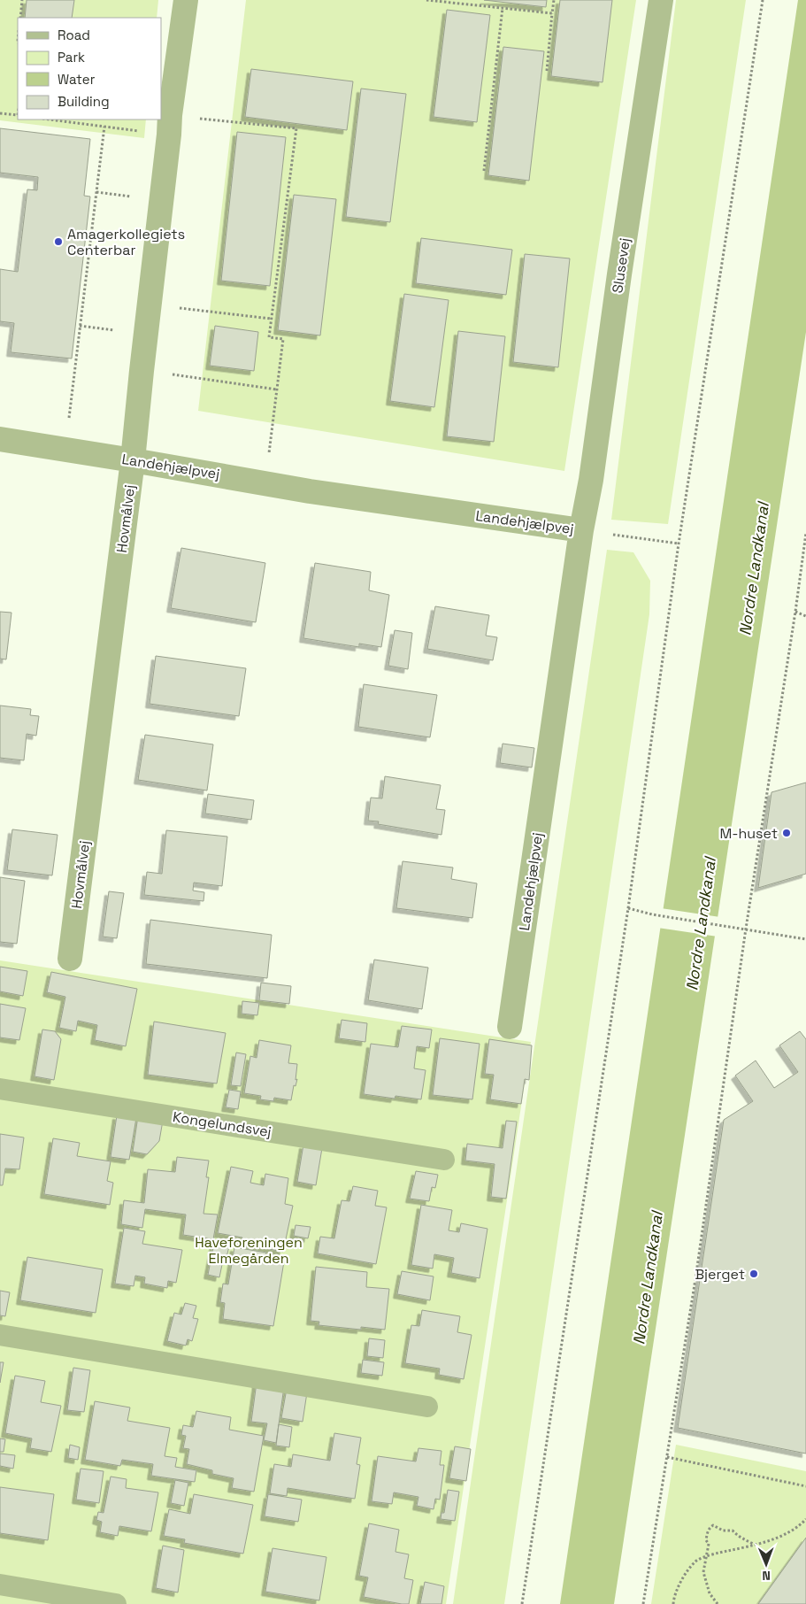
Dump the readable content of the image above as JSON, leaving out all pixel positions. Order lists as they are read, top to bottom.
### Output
{
  "streets": {
    "street": ["Slusevej", "Landehjælpvej", "Hovmålvej"],
    "lane": ["Kongelundsvej"]
  },
  "crossings": [
    ["Slusevej", "Landehjælpvej"],
    ["Landehjælpvej", "Hovmålvej"]
  ],
  "water": ["Nordre Landkanal"],
  "parks": ["Haveforeningen Elmegården"],
  "places": ["Amagerkollegiets Centerbar", "M-huset", "Bjerget"],
  "legend": [
    "Road",
    "Park",
    "Water",
    "Building"
  ],
  "north": "bottom"
}
